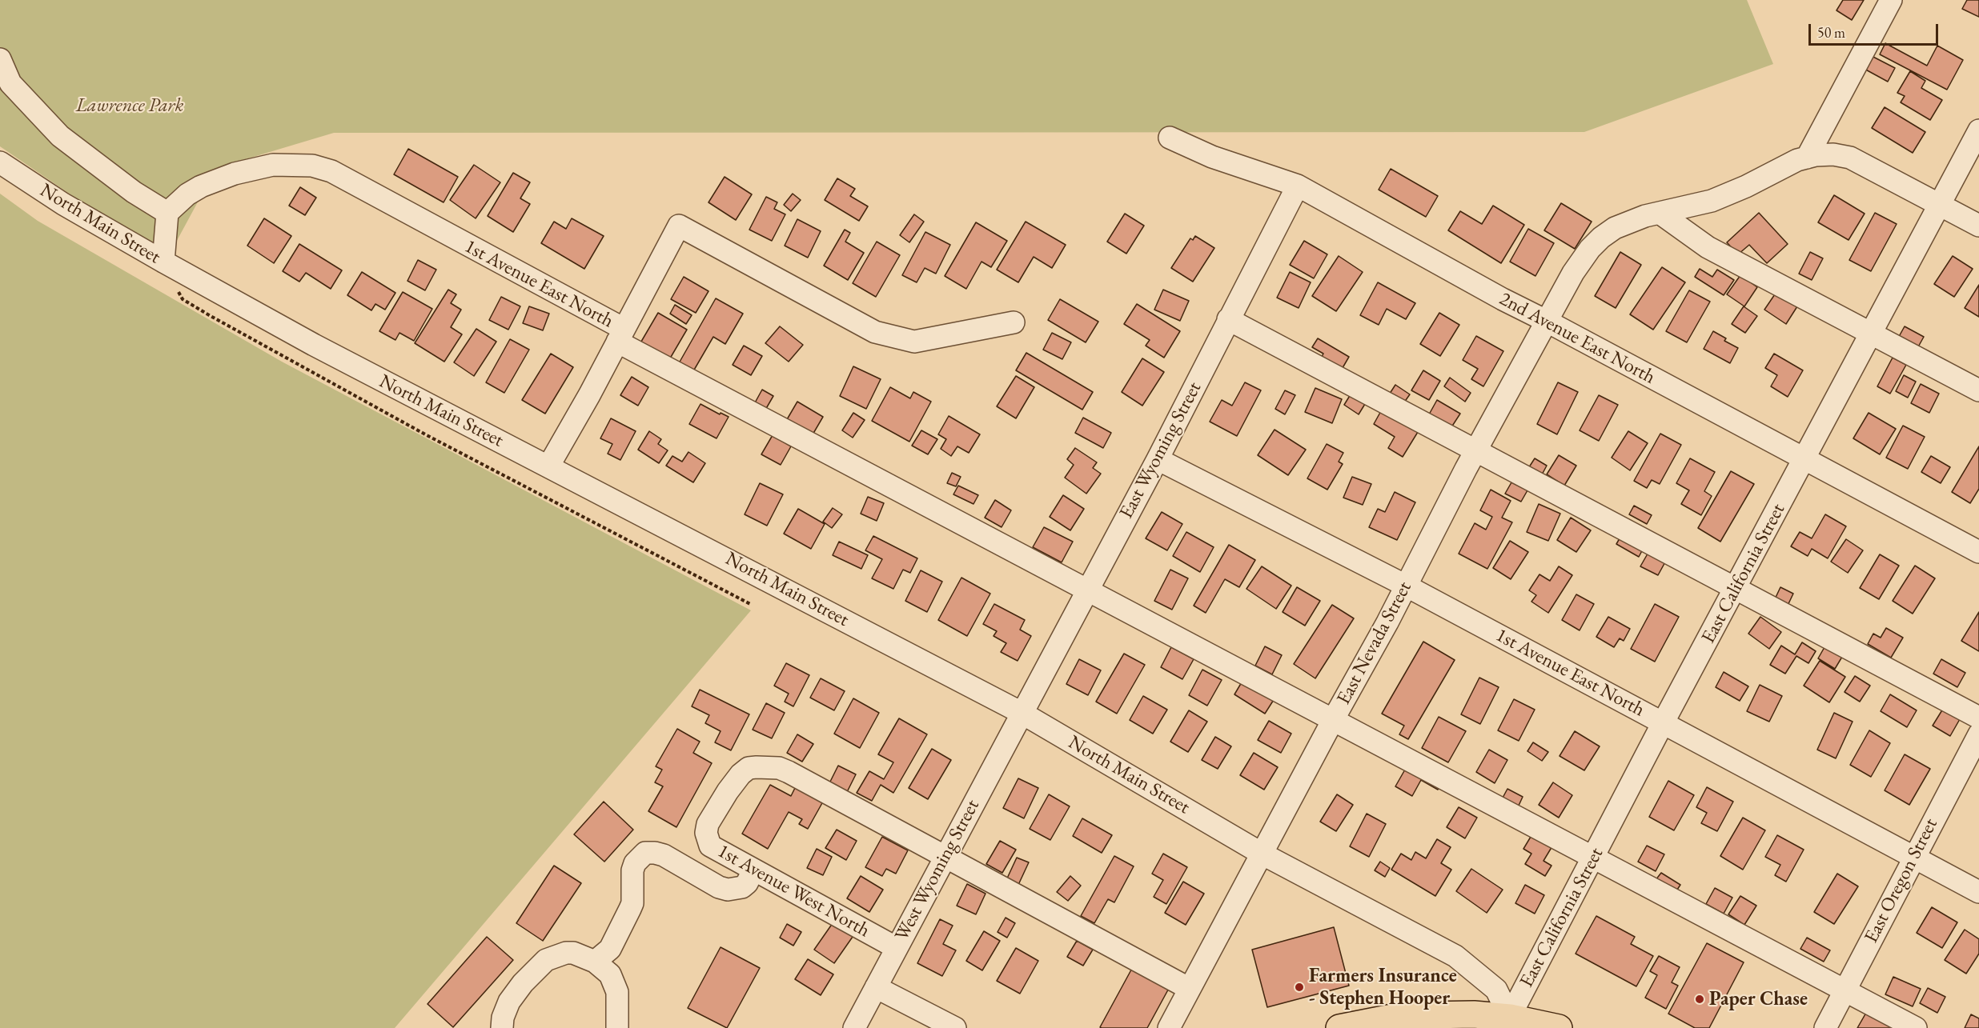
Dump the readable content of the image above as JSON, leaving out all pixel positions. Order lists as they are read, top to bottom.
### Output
{
  "streets": {
    "street": [
      "North Main Street",
      "1st Avenue East North",
      "2nd Avenue East North",
      "East Wyoming Street",
      "East California Street",
      "East Nevada Street",
      "West Wyoming Street",
      "East Oregon Street",
      "1st Avenue West North"
    ]
  },
  "crossings": [
    ["North Main Street", "East Wyoming Street"],
    ["North Main Street", "East California Street"],
    ["North Main Street", "East Nevada Street"],
    ["North Main Street", "West Wyoming Street"],
    ["1st Avenue East North", "East Wyoming Street"],
    ["1st Avenue East North", "East California Street"],
    ["1st Avenue East North", "East Nevada Street"],
    ["1st Avenue East North", "East Oregon Street"],
    ["2nd Avenue East North", "East Wyoming Street"],
    ["2nd Avenue East North", "East California Street"],
    ["2nd Avenue East North", "East Nevada Street"],
    ["East Wyoming Street", "West Wyoming Street"],
    ["East California Street", "East Nevada Street"],
    ["East Nevada Street", "1st Avenue West North"],
    ["West Wyoming Street", "1st Avenue West North"]
  ],
  "parks": ["Lawrence Park"],
  "places": ["Farmers Insurance - Stephen Hooper", "Paper Chase"],
  "scale_bar": "50 m"
}
